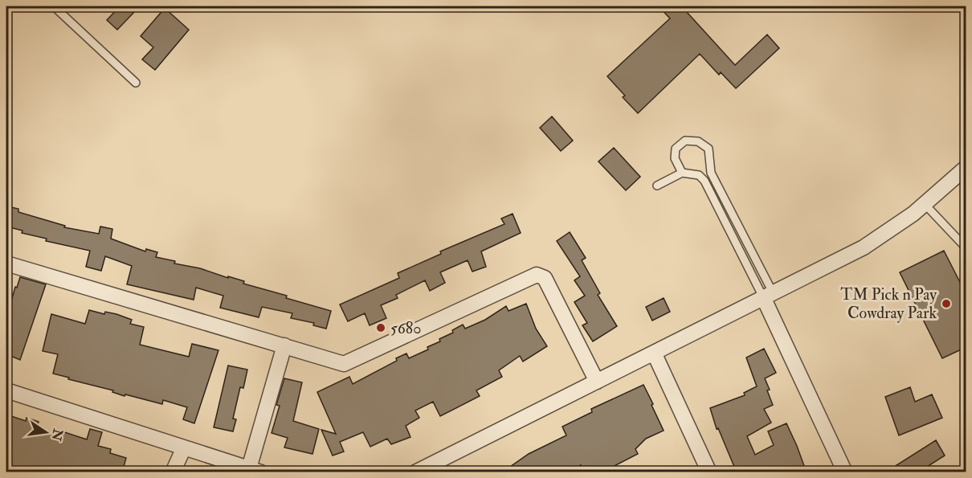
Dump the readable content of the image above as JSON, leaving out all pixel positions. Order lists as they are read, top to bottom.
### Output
{
  "places": ["TM Pick n Pay Cowdray Park", "5680"],
  "north": "right"
}
